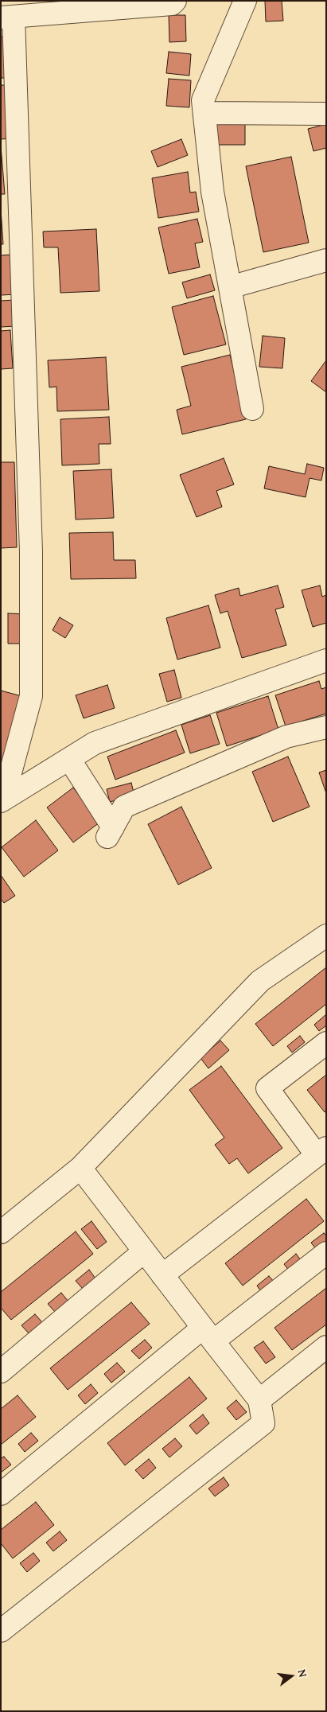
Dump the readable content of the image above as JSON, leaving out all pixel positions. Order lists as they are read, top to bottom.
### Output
{
  "north": "right"
}
